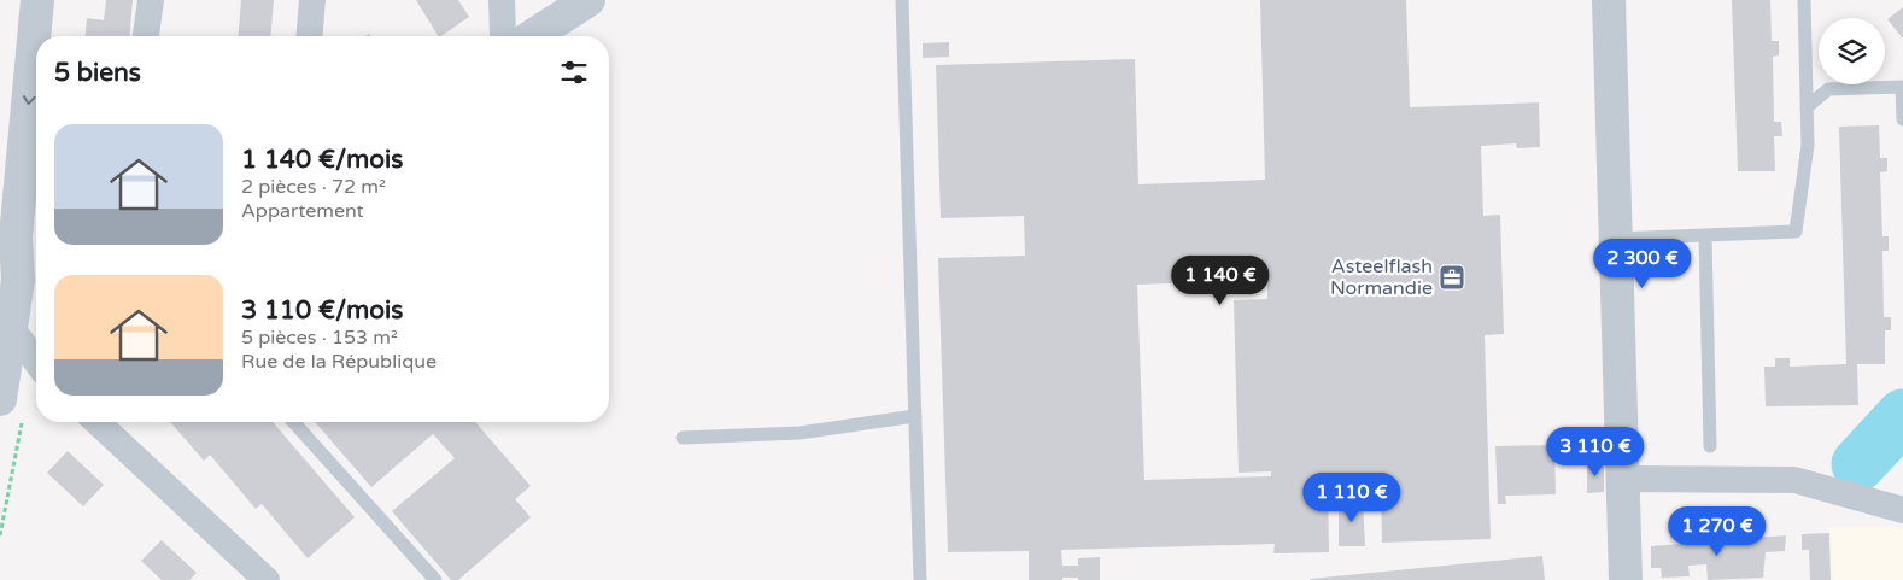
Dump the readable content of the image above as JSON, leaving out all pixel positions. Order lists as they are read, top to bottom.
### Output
{
  "places": {
    "office": ["Asteelflash Normandie"]
  },
  "page": {
    "heading": "5 biens",
    "list": [
      {
        "name": "1 140 €/mois",
        "note": "2 pièces · 72 m² · Appartement"
      },
      {
        "name": "3 110 €/mois",
        "note": "5 pièces · 153 m² · Rue de la République"
      }
    ],
    "price": [
      "2 300 €",
      "1 140 €",
      "3 110 €",
      "1 110 €",
      "1 270 €"
    ]
  }
}
